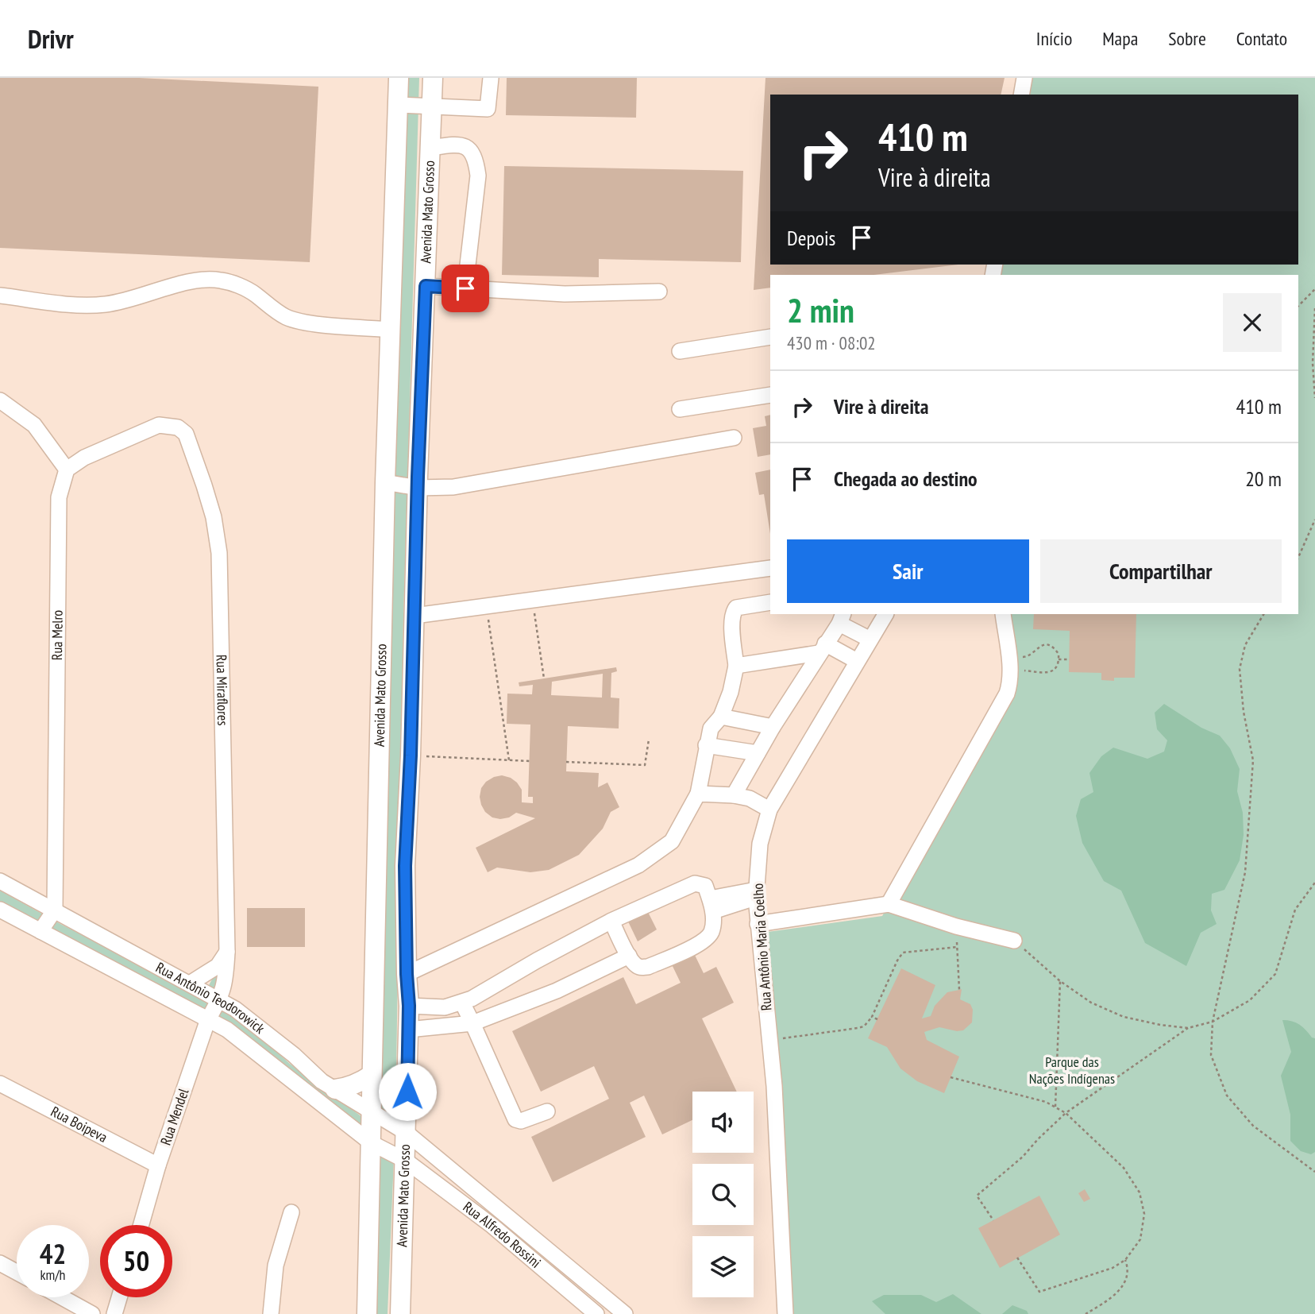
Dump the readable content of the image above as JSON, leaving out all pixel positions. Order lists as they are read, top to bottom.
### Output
{
  "streets": {
    "main road": ["Avenida Mato Grosso"],
    "street": [
      "Rua Melro",
      "Rua Miraflores",
      "Rua Antônio Maria Coelho",
      "Rua Antônio Teodorowick",
      "Rua Mendel",
      "Rua Boipeva",
      "Rua Alfredo Rossini"
    ]
  },
  "crossings": [
    ["Avenida Mato Grosso", "Rua Antônio Teodorowick"],
    ["Avenida Mato Grosso", "Rua Alfredo Rossini"],
    ["Rua Melro", "Rua Miraflores"],
    ["Rua Melro", "Rua Antônio Teodorowick"],
    ["Rua Miraflores", "Rua Antônio Teodorowick"],
    ["Rua Miraflores", "Rua Mendel"],
    ["Rua Antônio Teodorowick", "Rua Mendel"],
    ["Rua Antônio Teodorowick", "Rua Alfredo Rossini"],
    ["Rua Mendel", "Rua Boipeva"]
  ],
  "parks": ["Parque das Nações Indígenas"],
  "page": {
    "header": "Drivr",
    "nav": [
      "Início",
      "Mapa",
      "Sobre",
      "Contato"
    ],
    "turn": ["410 m", "Vire à direita"],
    "then": "Depois",
    "heading": ["2 min", "430 m · 08:02"],
    "list": [
      {
        "name": "Vire à direita",
        "value": "410 m"
      },
      {
        "name": "Chegada ao destino",
        "value": "20 m"
      }
    ],
    "buttons": ["Sair", "Compartilhar"],
    "speed": "42 km/h",
    "limit": "50"
  }
}
